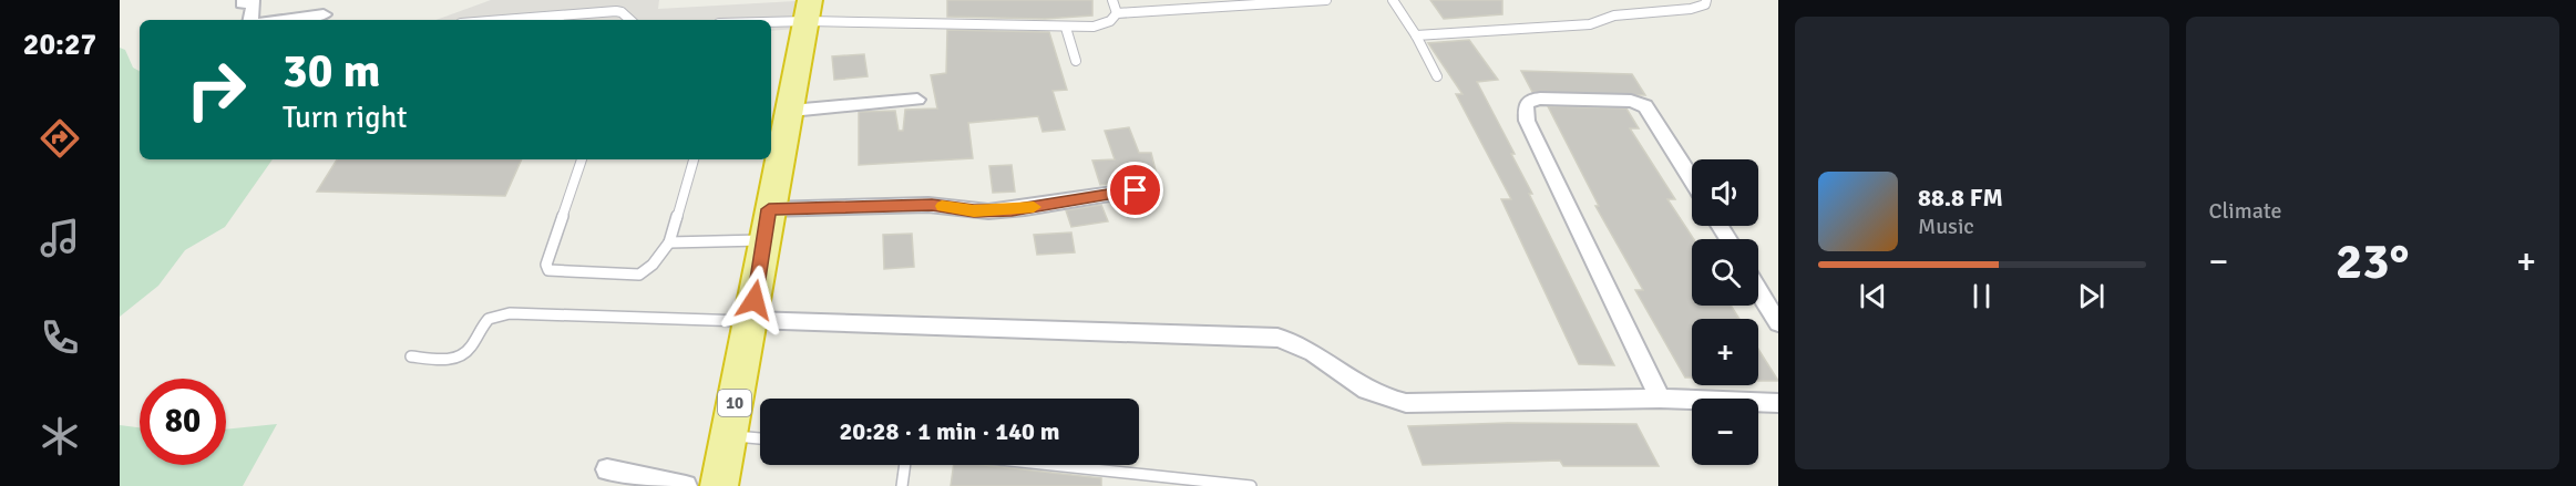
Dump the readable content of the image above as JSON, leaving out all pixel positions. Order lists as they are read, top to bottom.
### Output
{
  "streets": {
    "highway": ["10"]
  },
  "page": {
    "tabs": "20:27",
    "tile": "Climate",
    "turn": ["30 m", "Turn right"],
    "map_buttons": ["+", "−"],
    "song": ["88.8 FM", "Music"],
    "heat": ["−", "23°", "+"],
    "limit": "80",
    "trip": "20:28 · 1 min · 140 m"
  }
}
